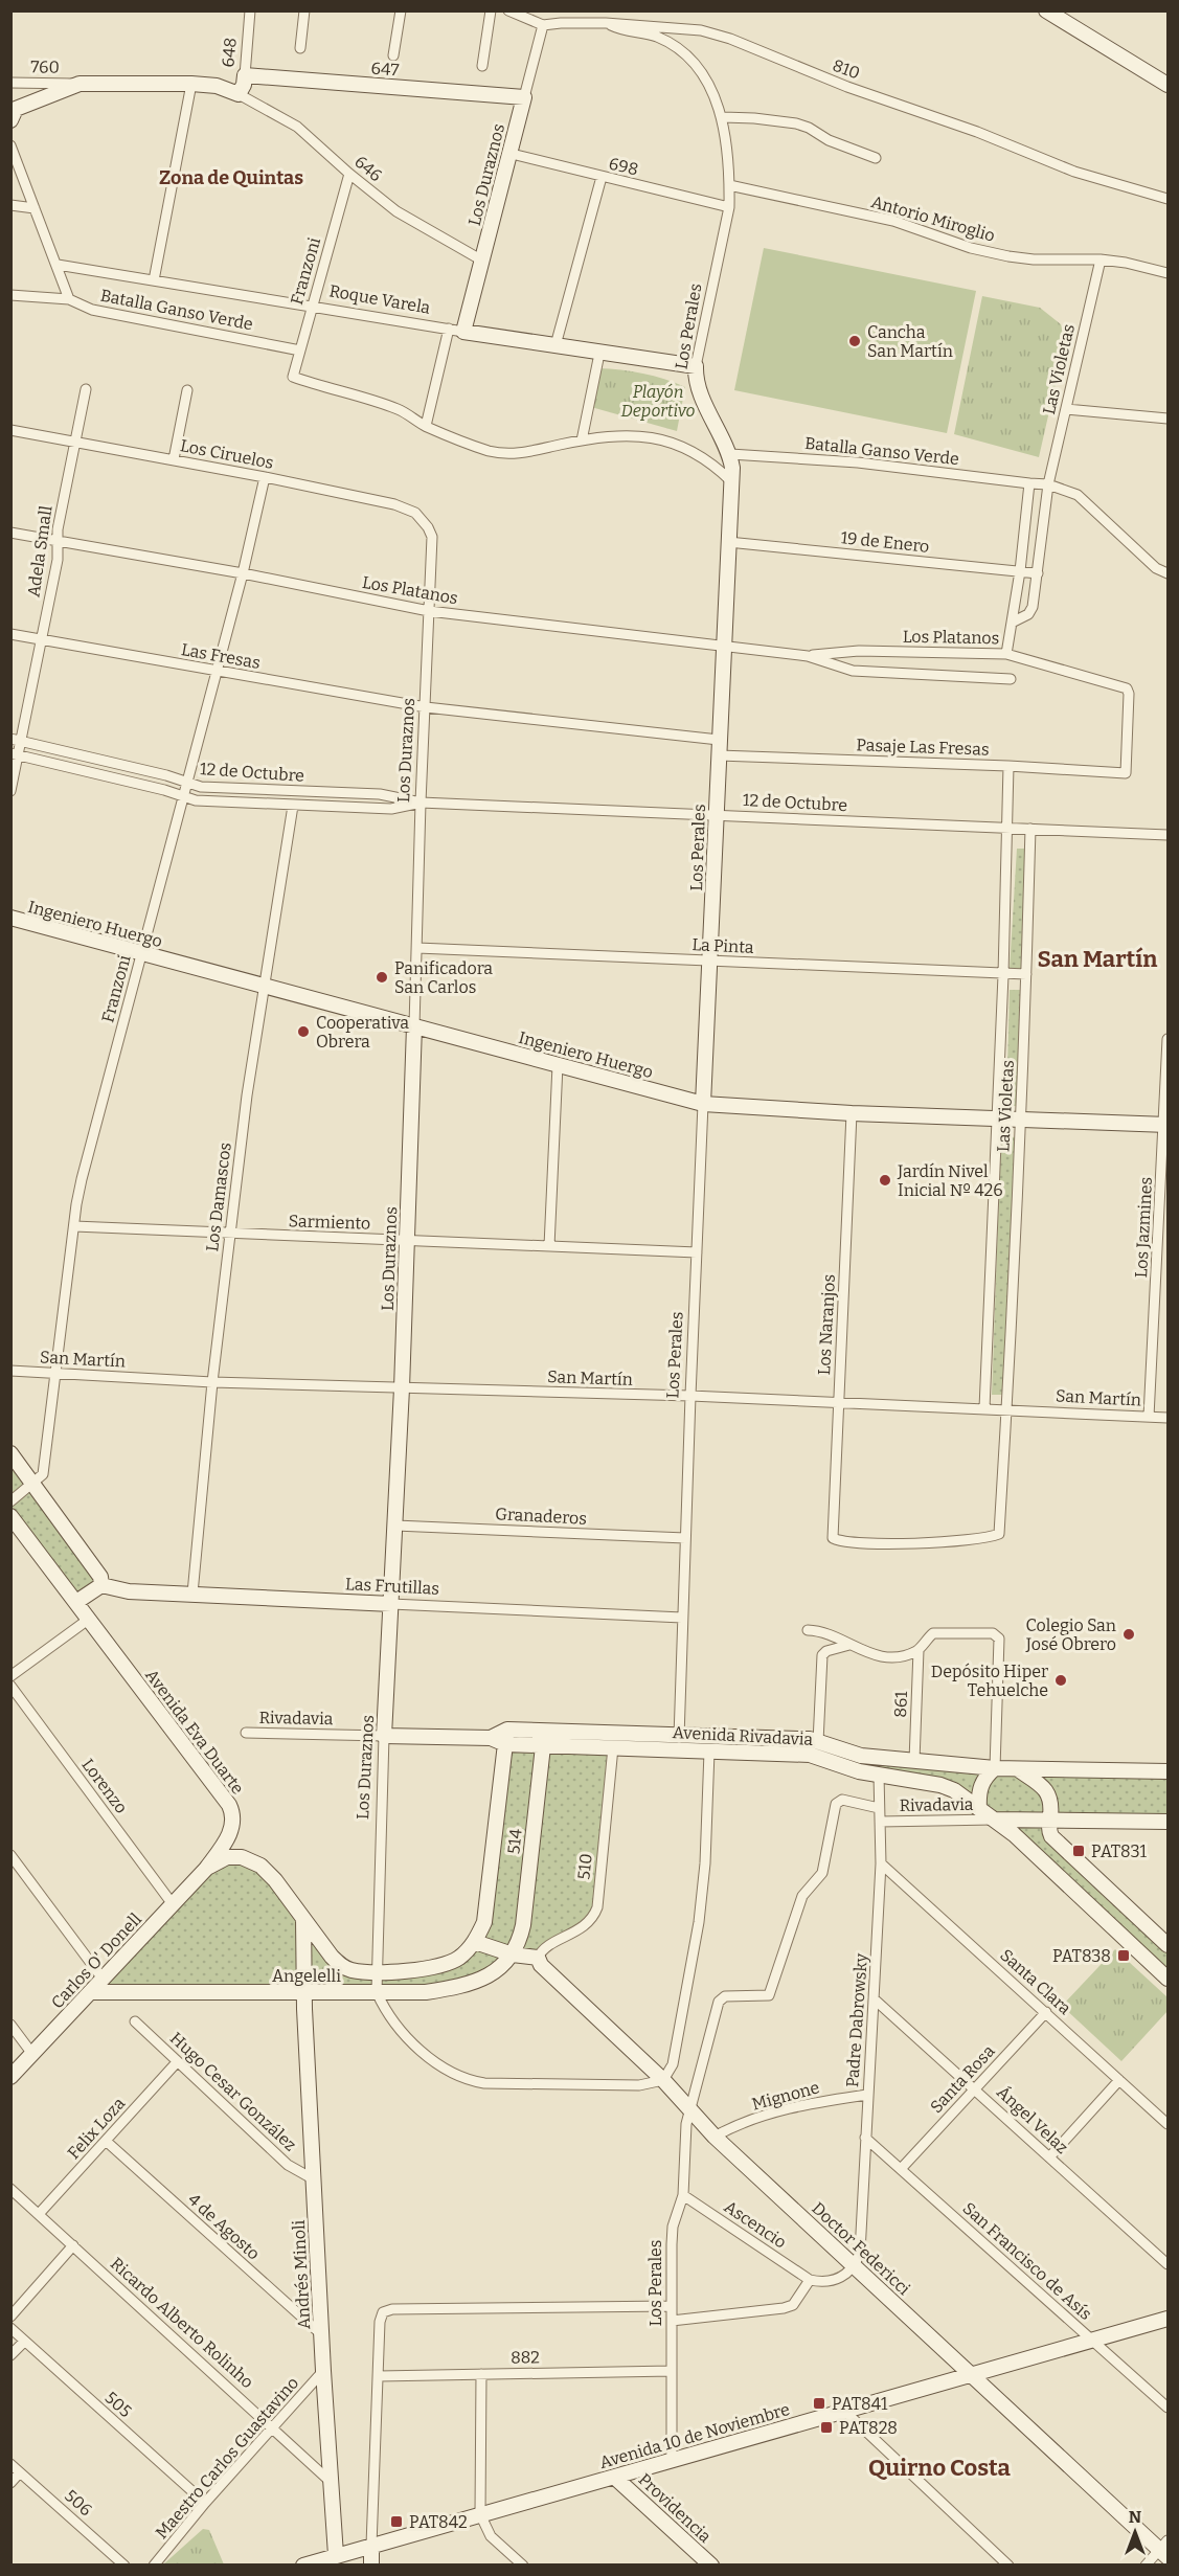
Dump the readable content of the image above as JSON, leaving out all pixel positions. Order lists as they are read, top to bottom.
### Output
{
  "streets": {
    "street": [
      "648",
      "760",
      "647",
      "810",
      "698",
      "646",
      "Los Duraznos",
      "Antorio Miroglio",
      "Franzoni",
      "Roque Varela",
      "Batalla Ganso Verde",
      "Los Perales",
      "Las Violetas",
      "Los Ciruelos",
      "19 de Enero",
      "Adela Small",
      "Los Platanos",
      "Las Fresas",
      "Pasaje Las Fresas",
      "12 de Octubre",
      "Ingeniero Huergo",
      "La Pinta",
      "Los Damascos",
      "Sarmiento",
      "Los Jazmines",
      "Los Naranjos",
      "San Martín",
      "Granaderos",
      "Las Frutillas",
      "861",
      "Rivadavia",
      "Avenida Eva Duarte",
      "Avenida Rivadavia",
      "Lorenzo",
      "514",
      "510",
      "Carlos O' Donell",
      "Angelelli",
      "Santa Clara",
      "Padre Dabrowsky",
      "Santa Rosa",
      "Hugo Cesar González",
      "Mignone",
      "Ángel Velaz",
      "Felix Loza",
      "Ascencio",
      "4 de Agosto",
      "Doctor Federicci",
      "San Francisco de Asís",
      "Andrés Minoli",
      "Ricardo Alberto Rolinho",
      "882",
      "505",
      "Avenida 10 de Noviembre",
      "Maestro Carlos Guastavino",
      "506",
      "Providencia"
    ]
  },
  "crossings": [
    ["648", "647"],
    ["648", "646"],
    ["647", "Los Duraznos"],
    ["810", "Los Duraznos"],
    ["810", "Los Perales"],
    ["698", "Los Duraznos"],
    ["698", "Los Perales"],
    ["646", "Los Duraznos"],
    ["646", "Franzoni"],
    ["Los Duraznos", "Roque Varela"],
    ["Los Duraznos", "Los Ciruelos"],
    ["Los Duraznos", "Los Platanos"],
    ["Los Duraznos", "Las Fresas"],
    ["Los Duraznos", "12 de Octubre"],
    ["Los Duraznos", "Ingeniero Huergo"],
    ["Los Duraznos", "La Pinta"],
    ["Los Duraznos", "Sarmiento"],
    ["Los Duraznos", "San Martín"],
    ["Los Duraznos", "Granaderos"],
    ["Los Duraznos", "Las Frutillas"],
    ["Los Duraznos", "Rivadavia"],
    ["Los Duraznos", "Avenida Rivadavia"],
    ["Los Duraznos", "Angelelli"],
    ["Antorio Miroglio", "Los Perales"],
    ["Antorio Miroglio", "Las Violetas"],
    ["Franzoni", "Roque Varela"],
    ["Franzoni", "Batalla Ganso Verde"],
    ["Franzoni", "Los Ciruelos"],
    ["Franzoni", "Los Platanos"],
    ["Franzoni", "Las Fresas"],
    ["Franzoni", "12 de Octubre"],
    ["Franzoni", "Ingeniero Huergo"],
    ["Franzoni", "Sarmiento"],
    ["Franzoni", "San Martín"],
    ["Roque Varela", "Los Perales"],
    ["Batalla Ganso Verde", "Los Perales"],
    ["Los Perales", "19 de Enero"],
    ["Los Perales", "Los Platanos"],
    ["Los Perales", "Pasaje Las Fresas"],
    ["Los Perales", "12 de Octubre"],
    ["Los Perales", "Ingeniero Huergo"],
    ["Los Perales", "La Pinta"],
    ["Los Perales", "Sarmiento"],
    ["Los Perales", "San Martín"],
    ["Los Perales", "Granaderos"],
    ["Los Perales", "Las Frutillas"],
    ["Los Perales", "Avenida Rivadavia"],
    ["Los Perales", "Padre Dabrowsky"],
    ["Los Perales", "Ascencio"],
    ["Los Perales", "Doctor Federicci"],
    ["Los Perales", "882"],
    ["Los Perales", "Avenida 10 de Noviembre"],
    ["Las Violetas", "19 de Enero"],
    ["Las Violetas", "Pasaje Las Fresas"],
    ["Las Violetas", "12 de Octubre"],
    ["Las Violetas", "Ingeniero Huergo"],
    ["Las Violetas", "La Pinta"],
    ["Las Violetas", "Los Naranjos"],
    ["Las Violetas", "San Martín"],
    ["Los Ciruelos", "Adela Small"],
    ["Adela Small", "Los Platanos"],
    ["Adela Small", "Las Fresas"],
    ["Adela Small", "12 de Octubre"],
    ["Los Platanos", "Pasaje Las Fresas"],
    ["12 de Octubre", "Los Damascos"],
    ["Ingeniero Huergo", "Los Damascos"],
    ["Ingeniero Huergo", "Los Jazmines"],
    ["Ingeniero Huergo", "Los Naranjos"],
    ["Los Damascos", "Sarmiento"],
    ["Los Damascos", "San Martín"],
    ["Los Damascos", "Las Frutillas"],
    ["Los Jazmines", "San Martín"],
    ["Los Naranjos", "San Martín"],
    ["861", "Avenida Rivadavia"],
    ["Rivadavia", "Avenida Rivadavia"],
    ["Rivadavia", "Padre Dabrowsky"],
    ["Avenida Eva Duarte", "Carlos O' Donell"],
    ["Avenida Eva Duarte", "Angelelli"],
    ["Avenida Rivadavia", "514"],
    ["Avenida Rivadavia", "510"],
    ["Avenida Rivadavia", "Padre Dabrowsky"],
    ["Lorenzo", "Carlos O' Donell"],
    ["514", "Angelelli"],
    ["510", "Doctor Federicci"],
    ["Carlos O' Donell", "Angelelli"],
    ["Angelelli", "Andrés Minoli"],
    ["Santa Clara", "Padre Dabrowsky"],
    ["Santa Clara", "Santa Rosa"],
    ["Padre Dabrowsky", "Mignone"],
    ["Padre Dabrowsky", "Ángel Velaz"],
    ["Padre Dabrowsky", "Doctor Federicci"],
    ["Padre Dabrowsky", "San Francisco de Asís"],
    ["Santa Rosa", "Ángel Velaz"],
    ["Santa Rosa", "San Francisco de Asís"],
    ["Hugo Cesar González", "Felix Loza"],
    ["Hugo Cesar González", "Andrés Minoli"],
    ["Mignone", "Doctor Federicci"],
    ["Felix Loza", "4 de Agosto"],
    ["Felix Loza", "Ricardo Alberto Rolinho"],
    ["4 de Agosto", "Andrés Minoli"],
    ["Doctor Federicci", "Avenida 10 de Noviembre"],
    ["San Francisco de Asís", "Avenida 10 de Noviembre"],
    ["Andrés Minoli", "Ricardo Alberto Rolinho"],
    ["Andrés Minoli", "Avenida 10 de Noviembre"],
    ["Andrés Minoli", "Maestro Carlos Guastavino"],
    ["Ricardo Alberto Rolinho", "Maestro Carlos Guastavino"],
    ["505", "Maestro Carlos Guastavino"],
    ["Avenida 10 de Noviembre", "Providencia"]
  ],
  "districts": ["Zona de Quintas", "San Martín", "Quirno Costa"],
  "parks": ["Playón Deportivo"],
  "places": {
    "other": [
      "Cancha San Martín",
      "Panificadora San Carlos",
      "Cooperativa Obrera",
      "Jardín Nivel Inicial Nº 426",
      "Colegio San José Obrero",
      "Depósito Hiper Tehuelche"
    ],
    "transit": [
      "PAT831",
      "PAT838",
      "PAT841",
      "PAT828",
      "PAT842"
    ]
  },
  "north": "top"
}
